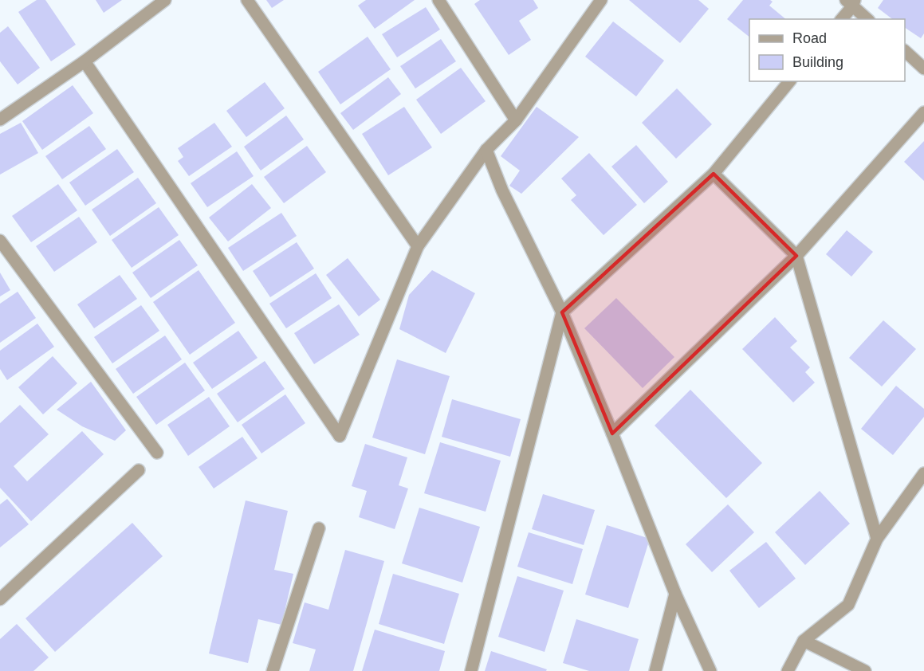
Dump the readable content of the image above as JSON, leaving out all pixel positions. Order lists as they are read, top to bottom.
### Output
{
  "legend": ["Road", "Building"]
}
